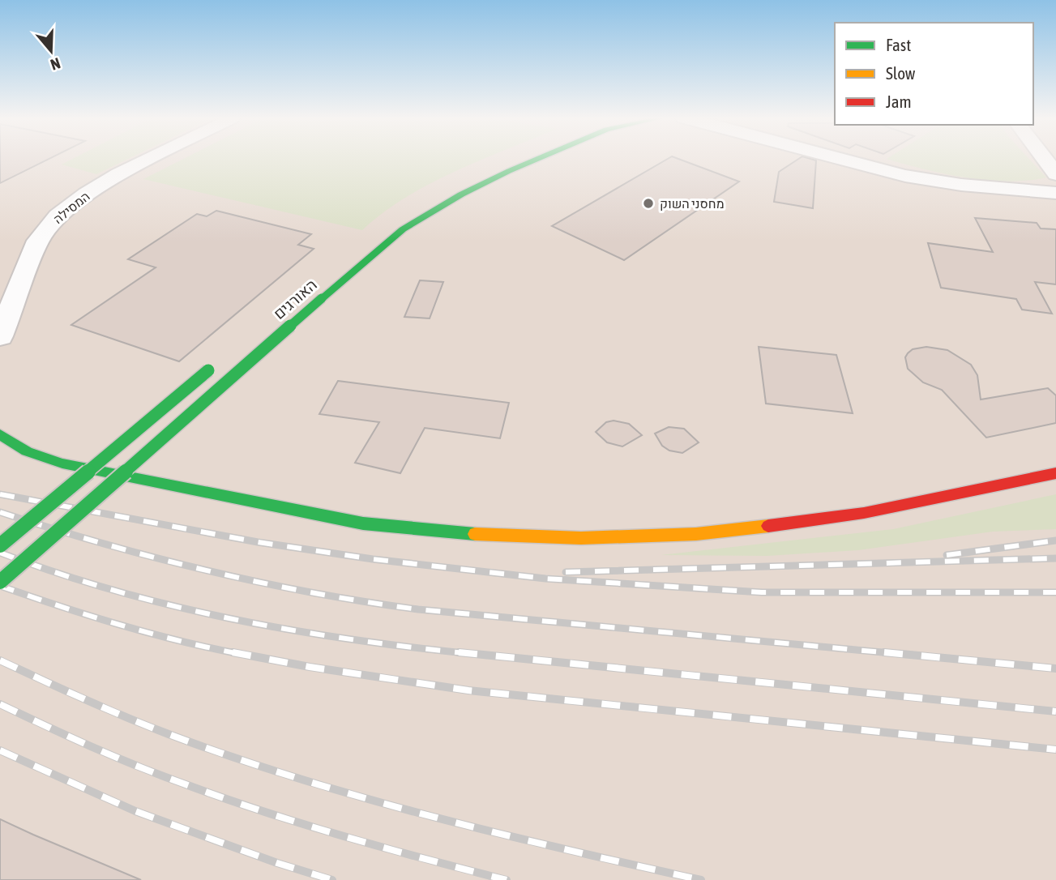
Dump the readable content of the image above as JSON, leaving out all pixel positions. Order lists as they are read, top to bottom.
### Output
{
  "streets": {
    "street": ["המסילה", "האורגים"]
  },
  "places": ["מחסני השוק"],
  "legend": ["Fast", "Slow", "Jam"],
  "north": "bottom"
}
